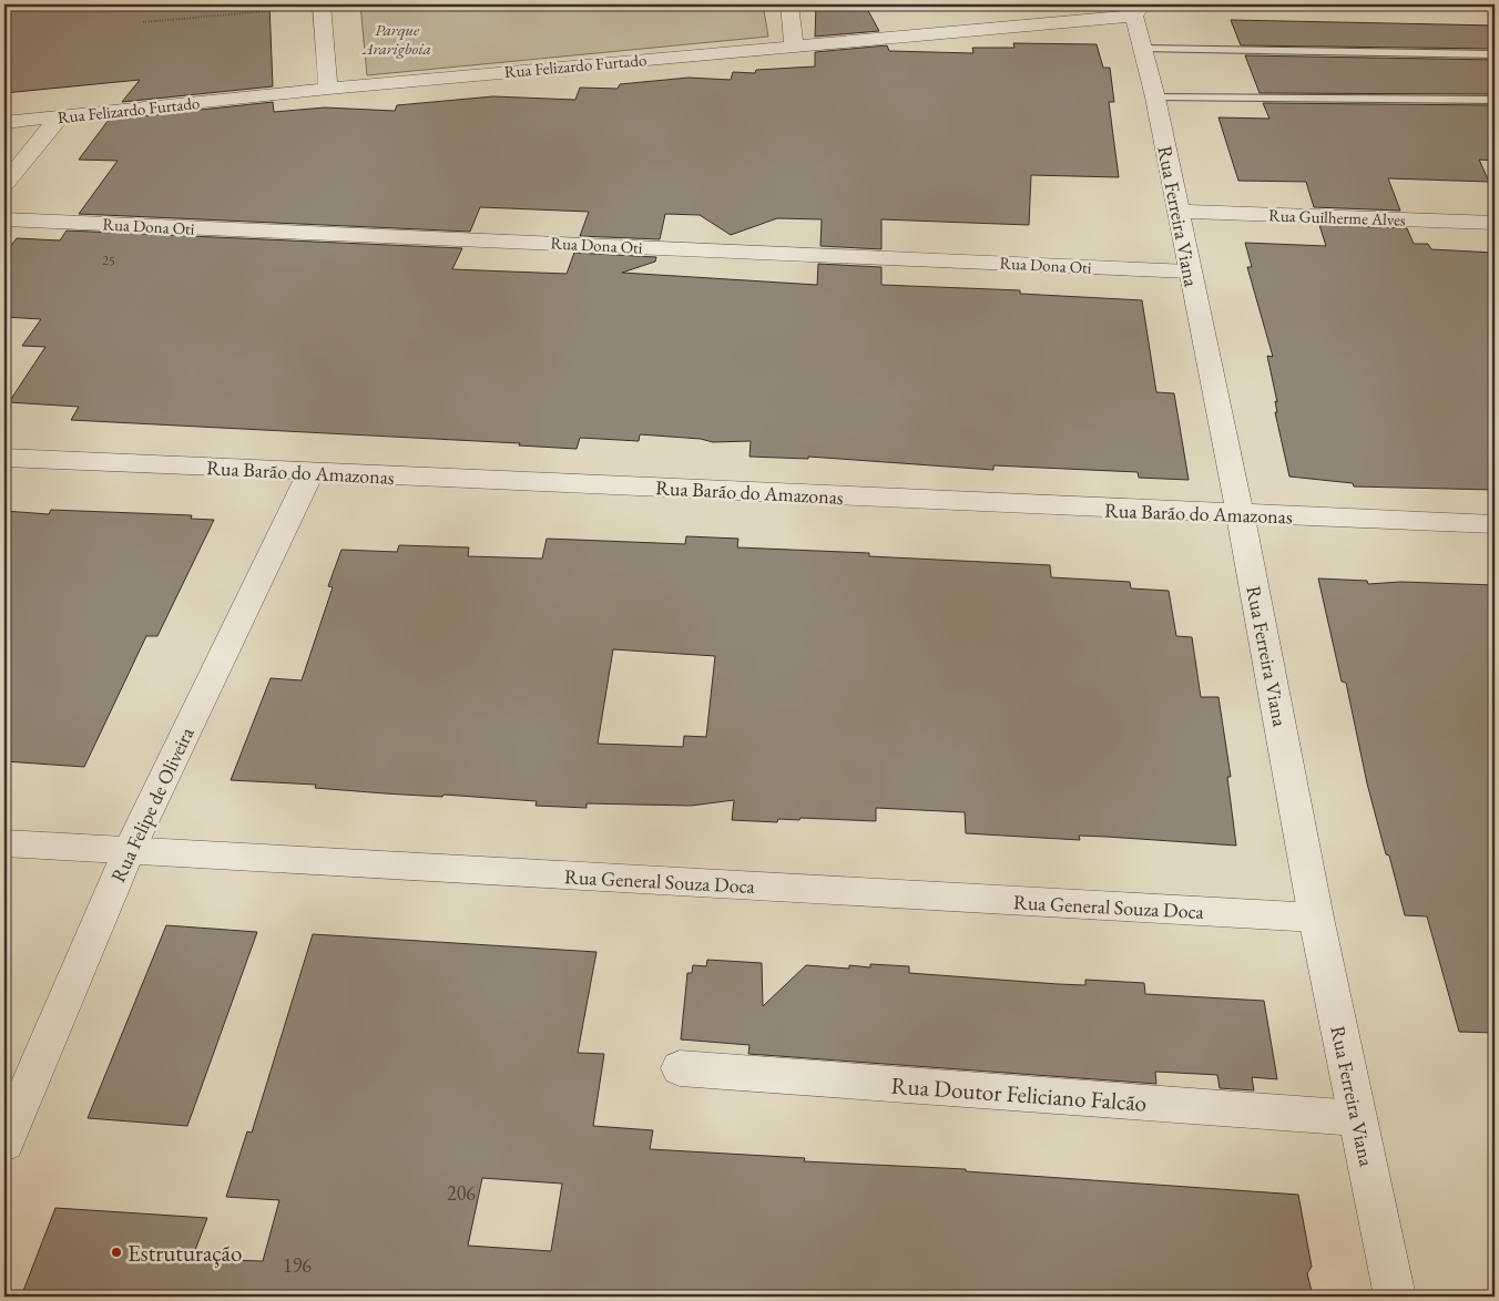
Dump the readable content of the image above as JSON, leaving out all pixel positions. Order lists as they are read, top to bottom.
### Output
{
  "streets": {
    "street": [
      "Rua Felizardo Furtado",
      "Rua Ferreira Viana",
      "Rua Guilherme Alves",
      "Rua Dona Oti",
      "Rua Barão do Amazonas",
      "Rua Felipe de Oliveira",
      "Rua General Souza Doca",
      "Rua Doutor Feliciano Falcão"
    ]
  },
  "crossings": [
    ["Rua Felizardo Furtado", "Rua Ferreira Viana"],
    ["Rua Ferreira Viana", "Rua Guilherme Alves"],
    ["Rua Ferreira Viana", "Rua Dona Oti"],
    ["Rua Ferreira Viana", "Rua Barão do Amazonas"],
    ["Rua Ferreira Viana", "Rua General Souza Doca"],
    ["Rua Ferreira Viana", "Rua Doutor Feliciano Falcão"],
    ["Rua Barão do Amazonas", "Rua Felipe de Oliveira"],
    ["Rua Felipe de Oliveira", "Rua General Souza Doca"]
  ],
  "parks": ["Parque Ararigboia"],
  "places": ["Estruturação"],
  "house_numbers": ["25", "206", "196"]
}
